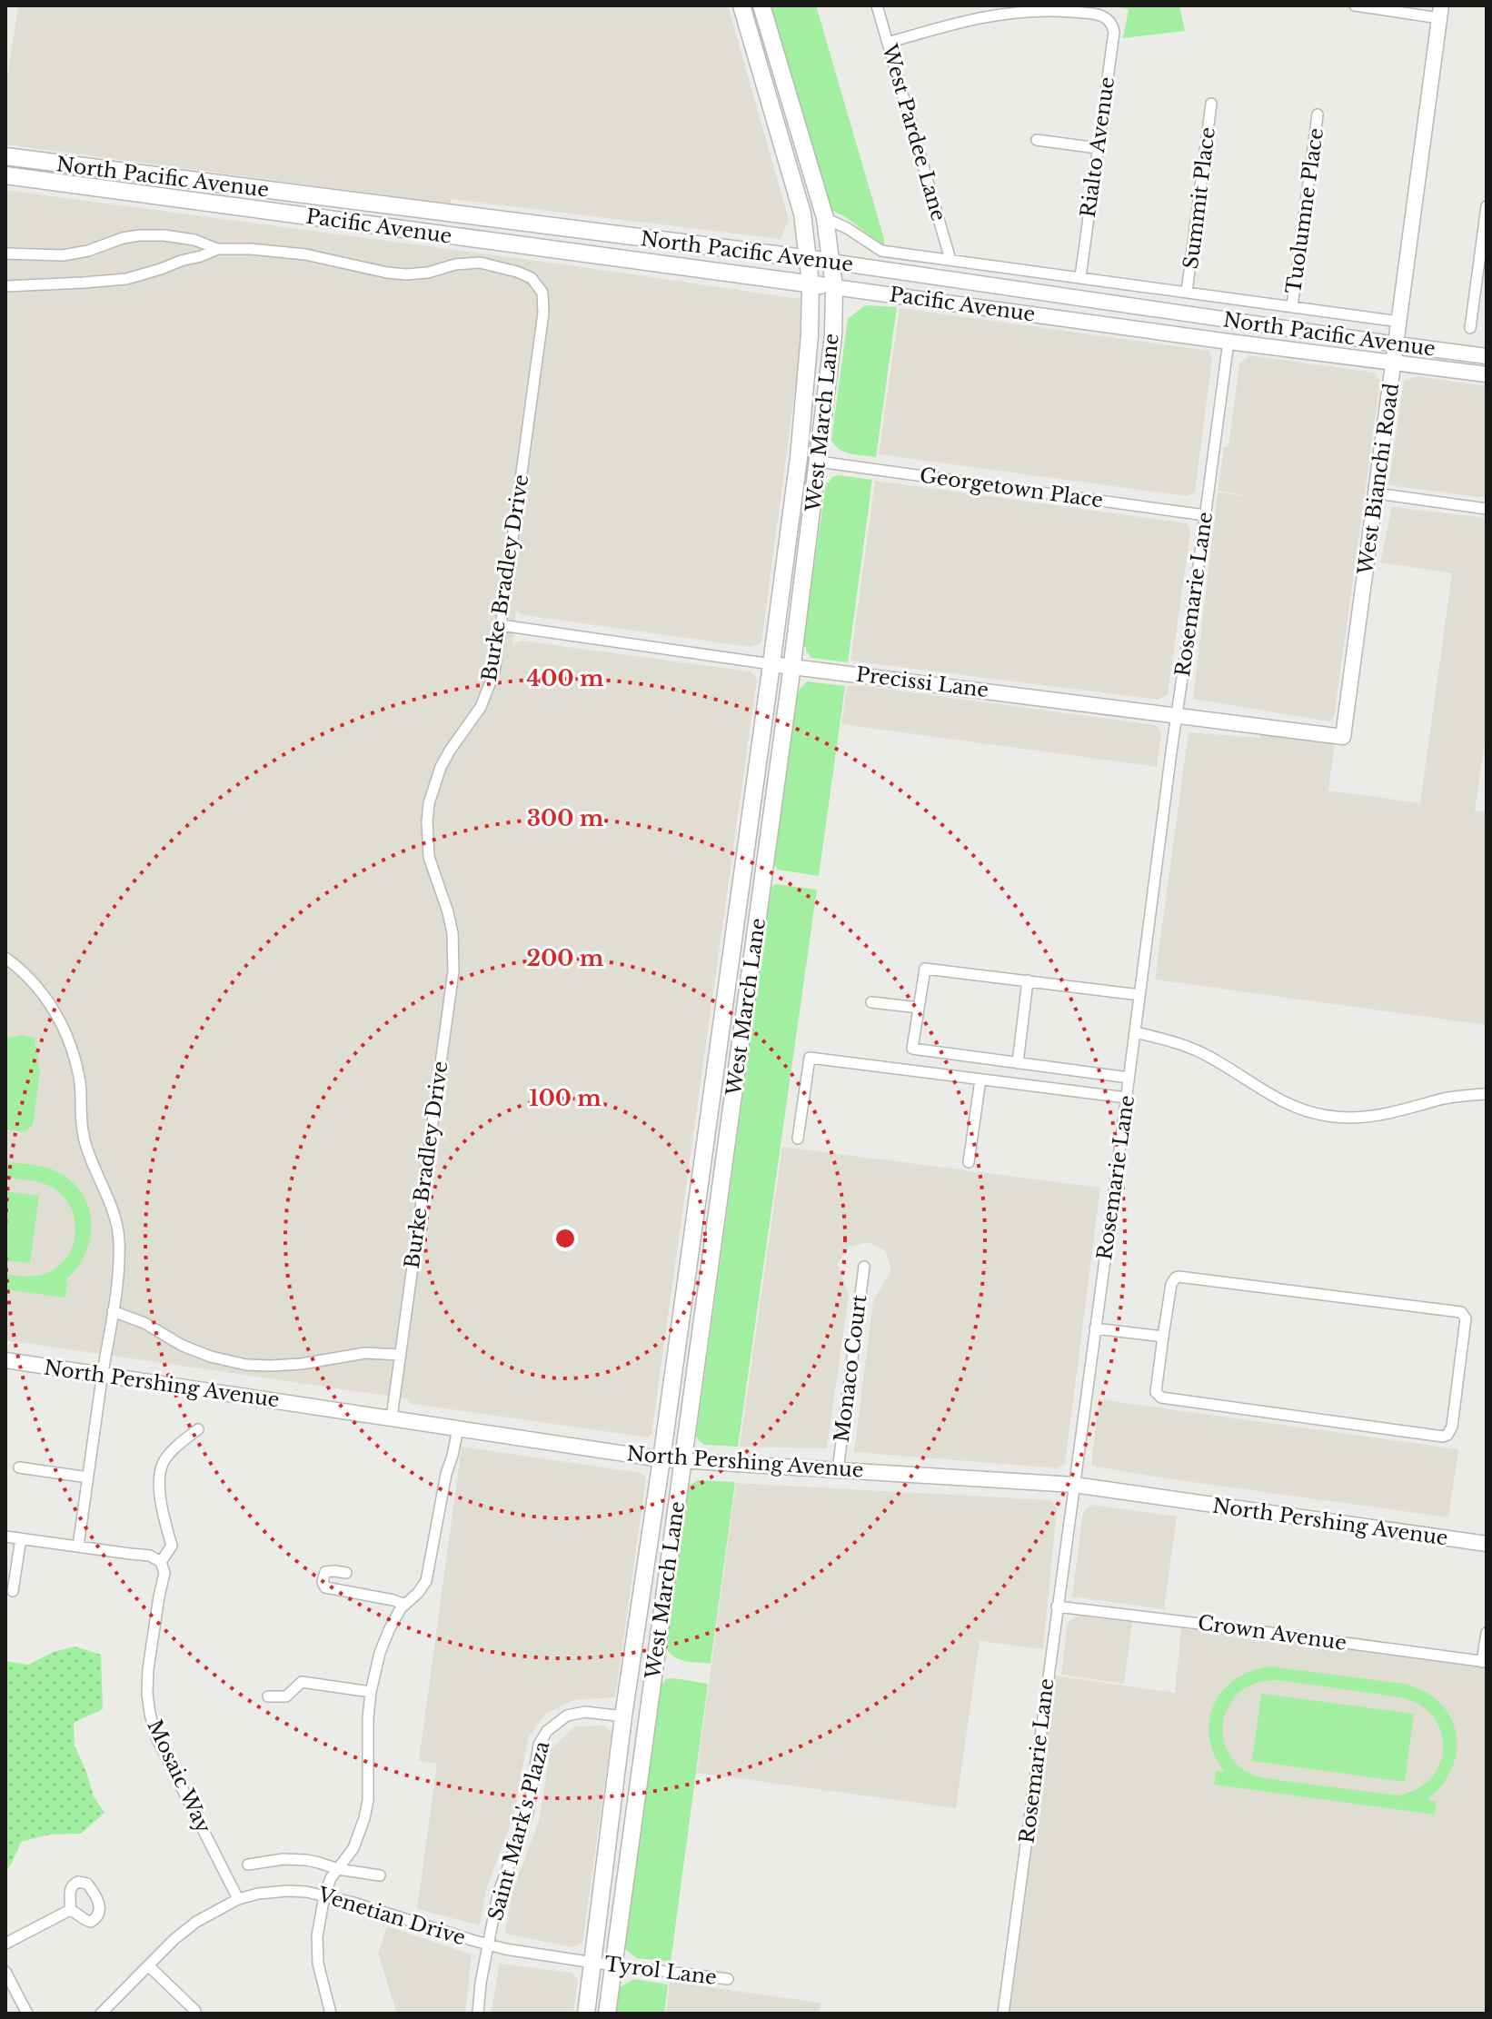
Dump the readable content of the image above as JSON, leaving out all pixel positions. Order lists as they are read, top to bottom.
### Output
{
  "streets": {
    "main road": [
      "North Pacific Avenue",
      "Pacific Avenue",
      "West March Lane",
      "West Bianchi Road",
      "Precissi Lane",
      "North Pershing Avenue"
    ],
    "street": [
      "West Pardee Lane",
      "Rialto Avenue",
      "Summit Place",
      "Tuolumne Place",
      "Georgetown Place",
      "Burke Bradley Drive",
      "Rosemarie Lane",
      "Monaco Court",
      "Crown Avenue",
      "Mosaic Way",
      "Saint Mark's Plaza",
      "Venetian Drive",
      "Tyrol Lane"
    ]
  },
  "crossings": [
    ["West Pardee Lane", "Rialto Avenue"],
    ["North Pacific Avenue", "West March Lane"],
    ["North Pacific Avenue", "West Bianchi Road"],
    ["Pacific Avenue", "West March Lane"],
    ["Pacific Avenue", "West Bianchi Road"],
    ["Pacific Avenue", "Rosemarie Lane"],
    ["West March Lane", "Georgetown Place"],
    ["West March Lane", "Precissi Lane"],
    ["West March Lane", "North Pershing Avenue"],
    ["West March Lane", "Saint Mark's Plaza"],
    ["West March Lane", "Venetian Drive"],
    ["West March Lane", "Tyrol Lane"],
    ["West Bianchi Road", "Precissi Lane"],
    ["Georgetown Place", "Rosemarie Lane"],
    ["Burke Bradley Drive", "Precissi Lane"],
    ["Burke Bradley Drive", "North Pershing Avenue"],
    ["Rosemarie Lane", "Precissi Lane"],
    ["Rosemarie Lane", "North Pershing Avenue"],
    ["Rosemarie Lane", "Crown Avenue"],
    ["Monaco Court", "North Pershing Avenue"],
    ["Mosaic Way", "Venetian Drive"],
    ["Saint Mark's Plaza", "Venetian Drive"],
    ["Venetian Drive", "Tyrol Lane"]
  ],
  "rings": [
    "400 m",
    "300 m",
    "200 m",
    "100 m"
  ]
}
